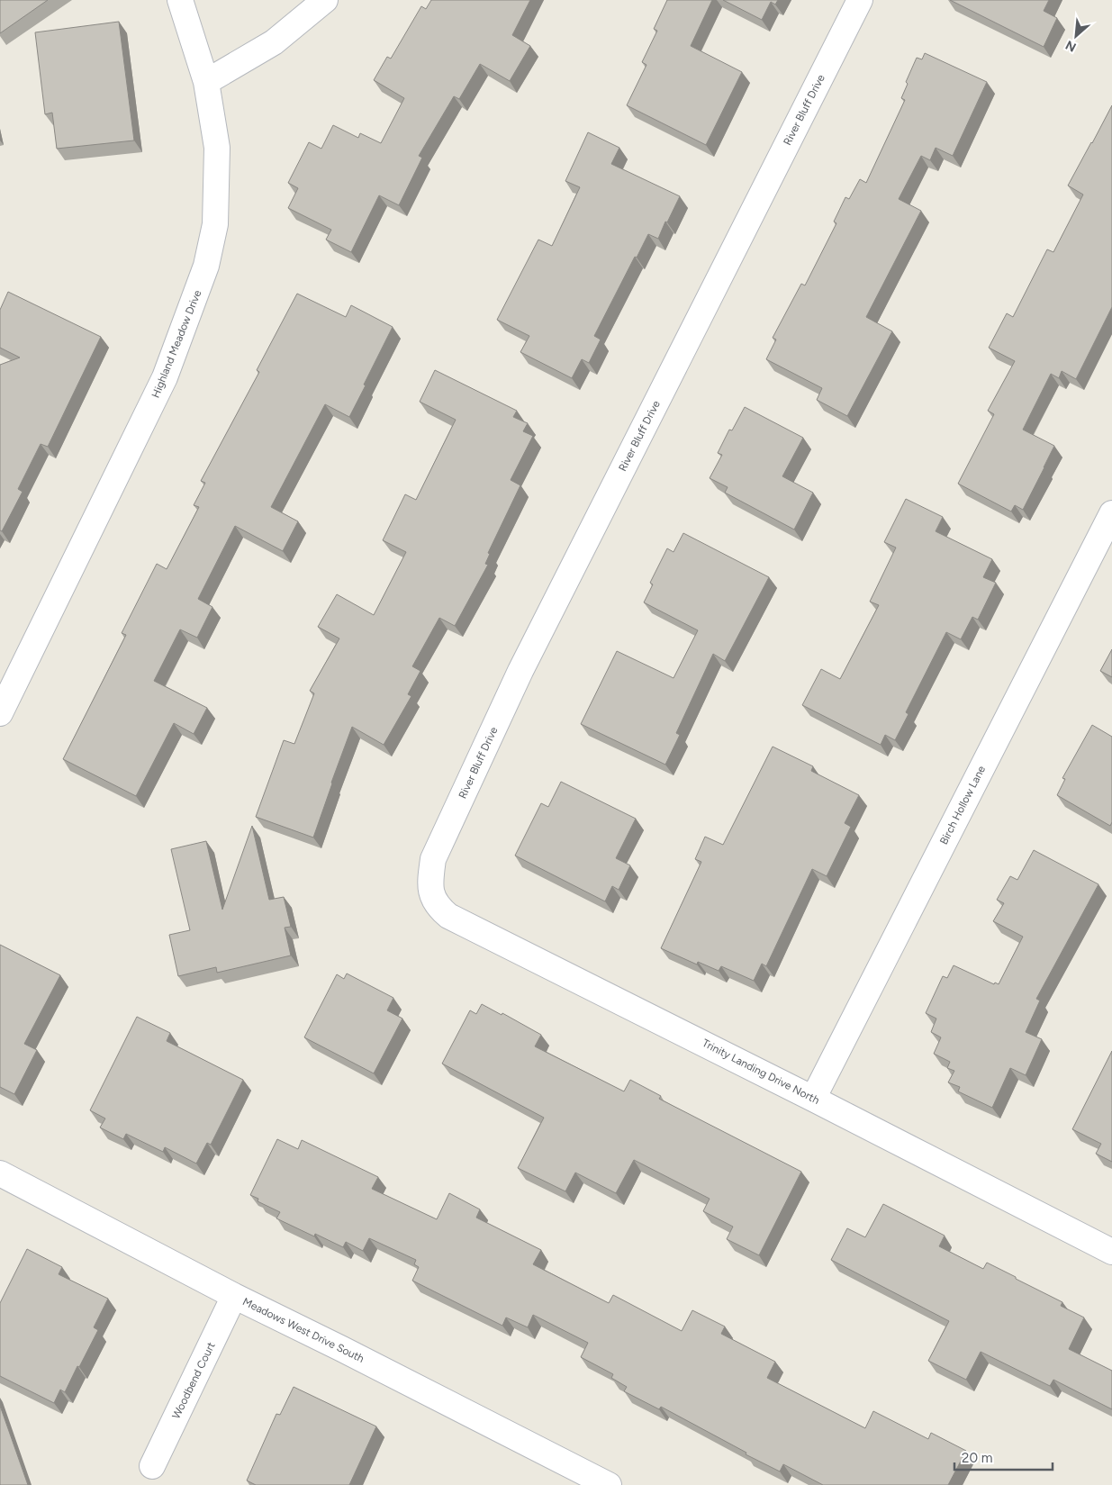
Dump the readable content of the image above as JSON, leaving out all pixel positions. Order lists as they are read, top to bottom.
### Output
{
  "streets": {
    "street": [
      "River Bluff Drive",
      "Highland Meadow Drive",
      "Birch Hollow Lane",
      "Trinity Landing Drive North",
      "Meadows West Drive South",
      "Woodbend Court"
    ]
  },
  "crossings": [
    ["River Bluff Drive", "Trinity Landing Drive North"],
    ["Birch Hollow Lane", "Trinity Landing Drive North"],
    ["Meadows West Drive South", "Woodbend Court"]
  ],
  "scale_bar": "20 m",
  "north": "bottom left"
}
